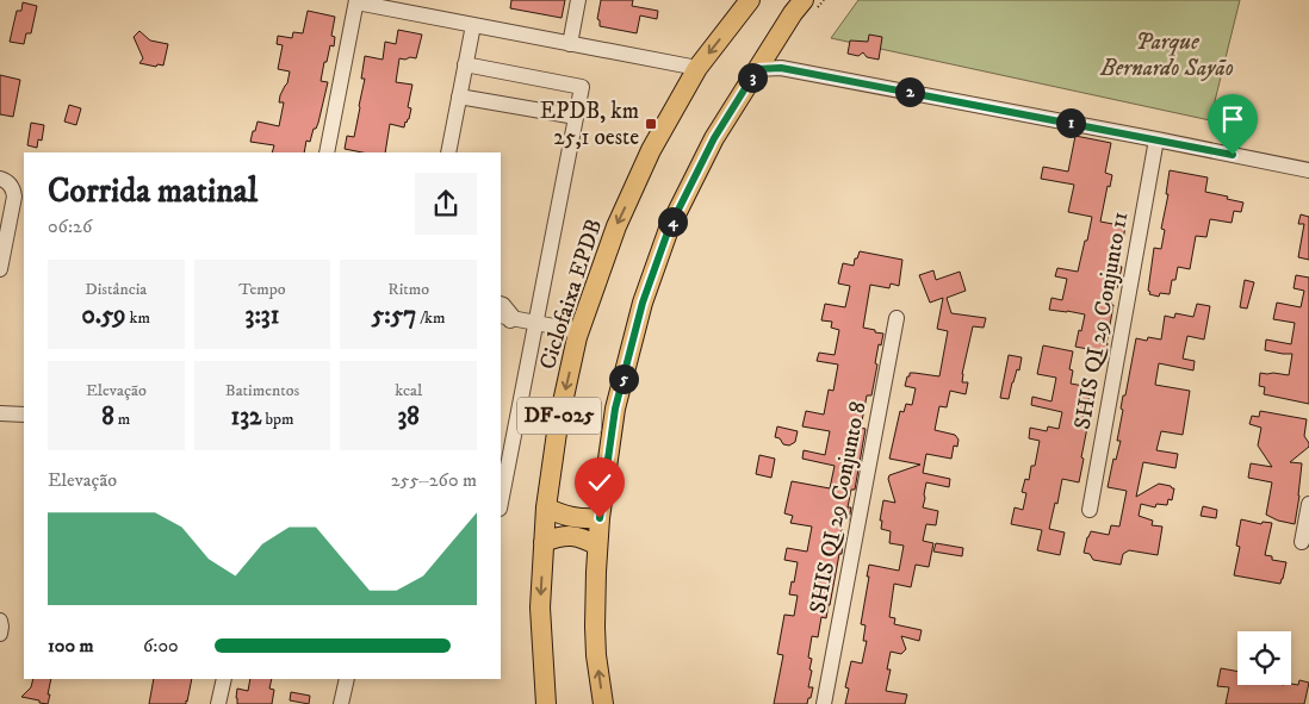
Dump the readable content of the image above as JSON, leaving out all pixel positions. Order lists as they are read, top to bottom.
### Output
{
  "streets": {
    "main road": ["DF-025"],
    "street": ["SHIS QI 29 Conjunto 11", "SHIS QI 29 Conjunto 8"]
  },
  "parks": ["Parque Bernardo Sayão"],
  "places": {
    "transit": ["EPDB, km 25,1 oeste"]
  },
  "page": {
    "pins": [
      "3",
      "2",
      "1",
      "4",
      "5"
    ],
    "heading": ["Corrida matinal", "06:26"],
    "stats": [
      ["Distância", "0.59 km"],
      ["Tempo", "3:31"],
      ["Ritmo", "5:57 /km"],
      ["Elevação", "8 m"],
      ["Batimentos", "132 bpm"],
      ["kcal", "38"]
    ],
    "chart": ["Elevação", "255–260 m"],
    "list": [
      {
        "name": "100 m",
        "note": "6:00"
      }
    ]
  }
}
